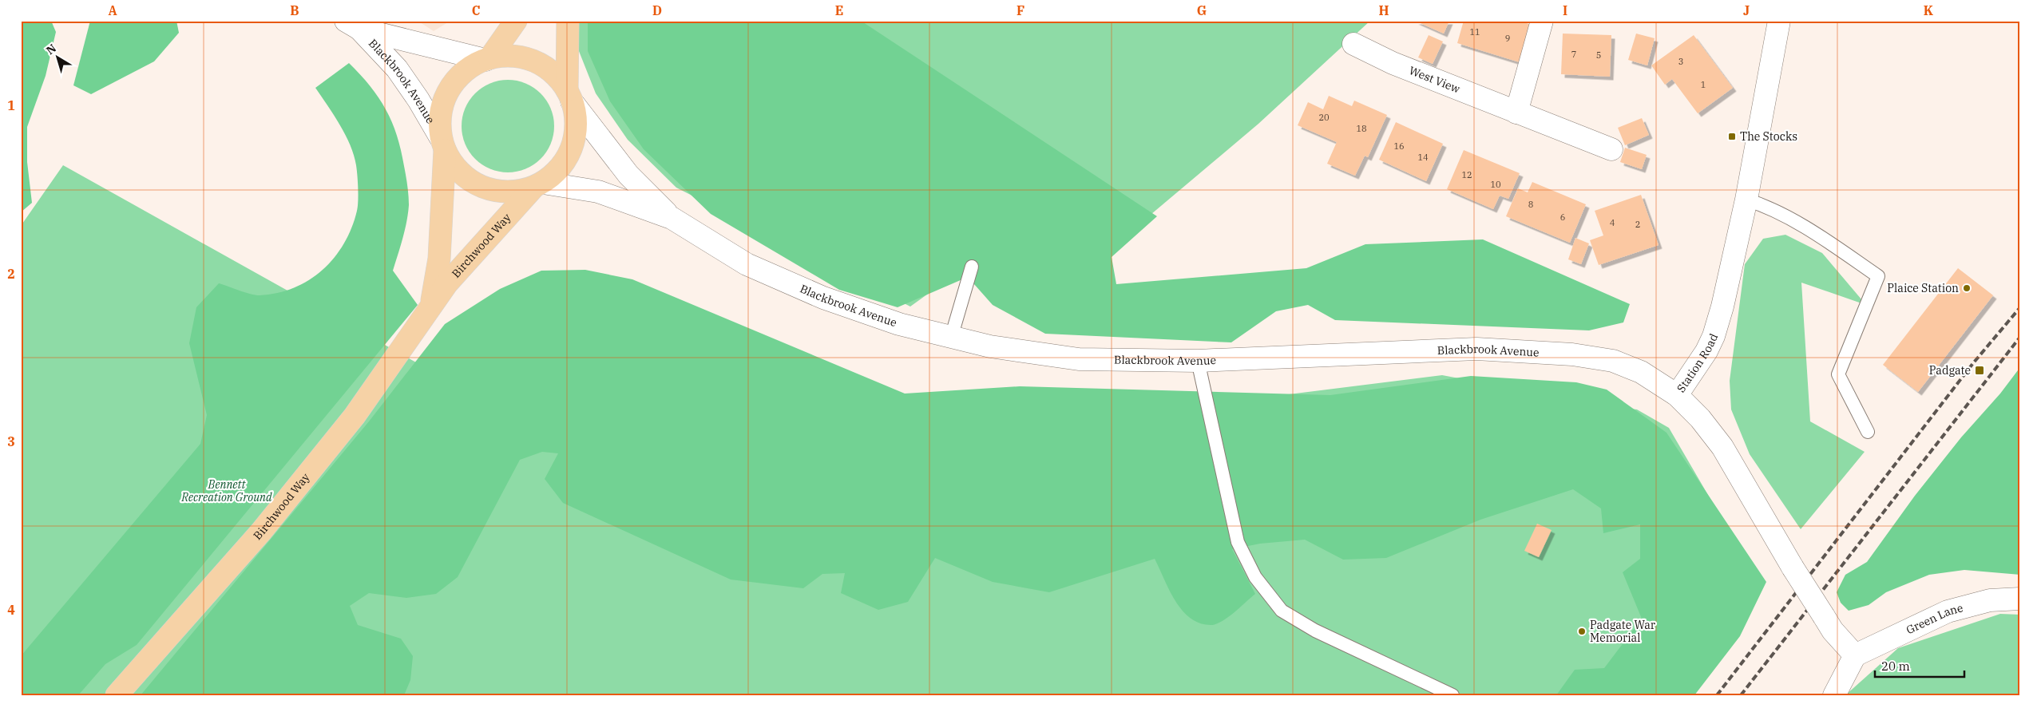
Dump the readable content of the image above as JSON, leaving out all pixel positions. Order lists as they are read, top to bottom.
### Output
{
  "streets": {
    "main road": ["Birchwood Way"],
    "street": [
      "West View",
      "Blackbrook Avenue",
      "Station Road",
      "Green Lane"
    ]
  },
  "crossings": [
    ["Blackbrook Avenue", "Birchwood Way"],
    ["Blackbrook Avenue", "Station Road"],
    ["Station Road", "Green Lane"]
  ],
  "parks": ["Bennett Recreation Ground"],
  "places": {
    "transit": ["The Stocks", "Padgate"],
    "other": ["Plaice Station", "Padgate War Memorial"]
  },
  "house_numbers": [
    "11",
    "9",
    "7",
    "5",
    "3",
    "1",
    "20",
    "18",
    "16",
    "14",
    "12",
    "10",
    "8",
    "6",
    "4",
    "2"
  ],
  "scale_bar": "20 m",
  "north": "top left",
  "grid": {
    "columns": [
      "A",
      "B",
      "C",
      "D",
      "E",
      "F",
      "G",
      "H",
      "I",
      "J",
      "K"
    ],
    "rows": [
      "1",
      "2",
      "3",
      "4"
    ]
  }
}
